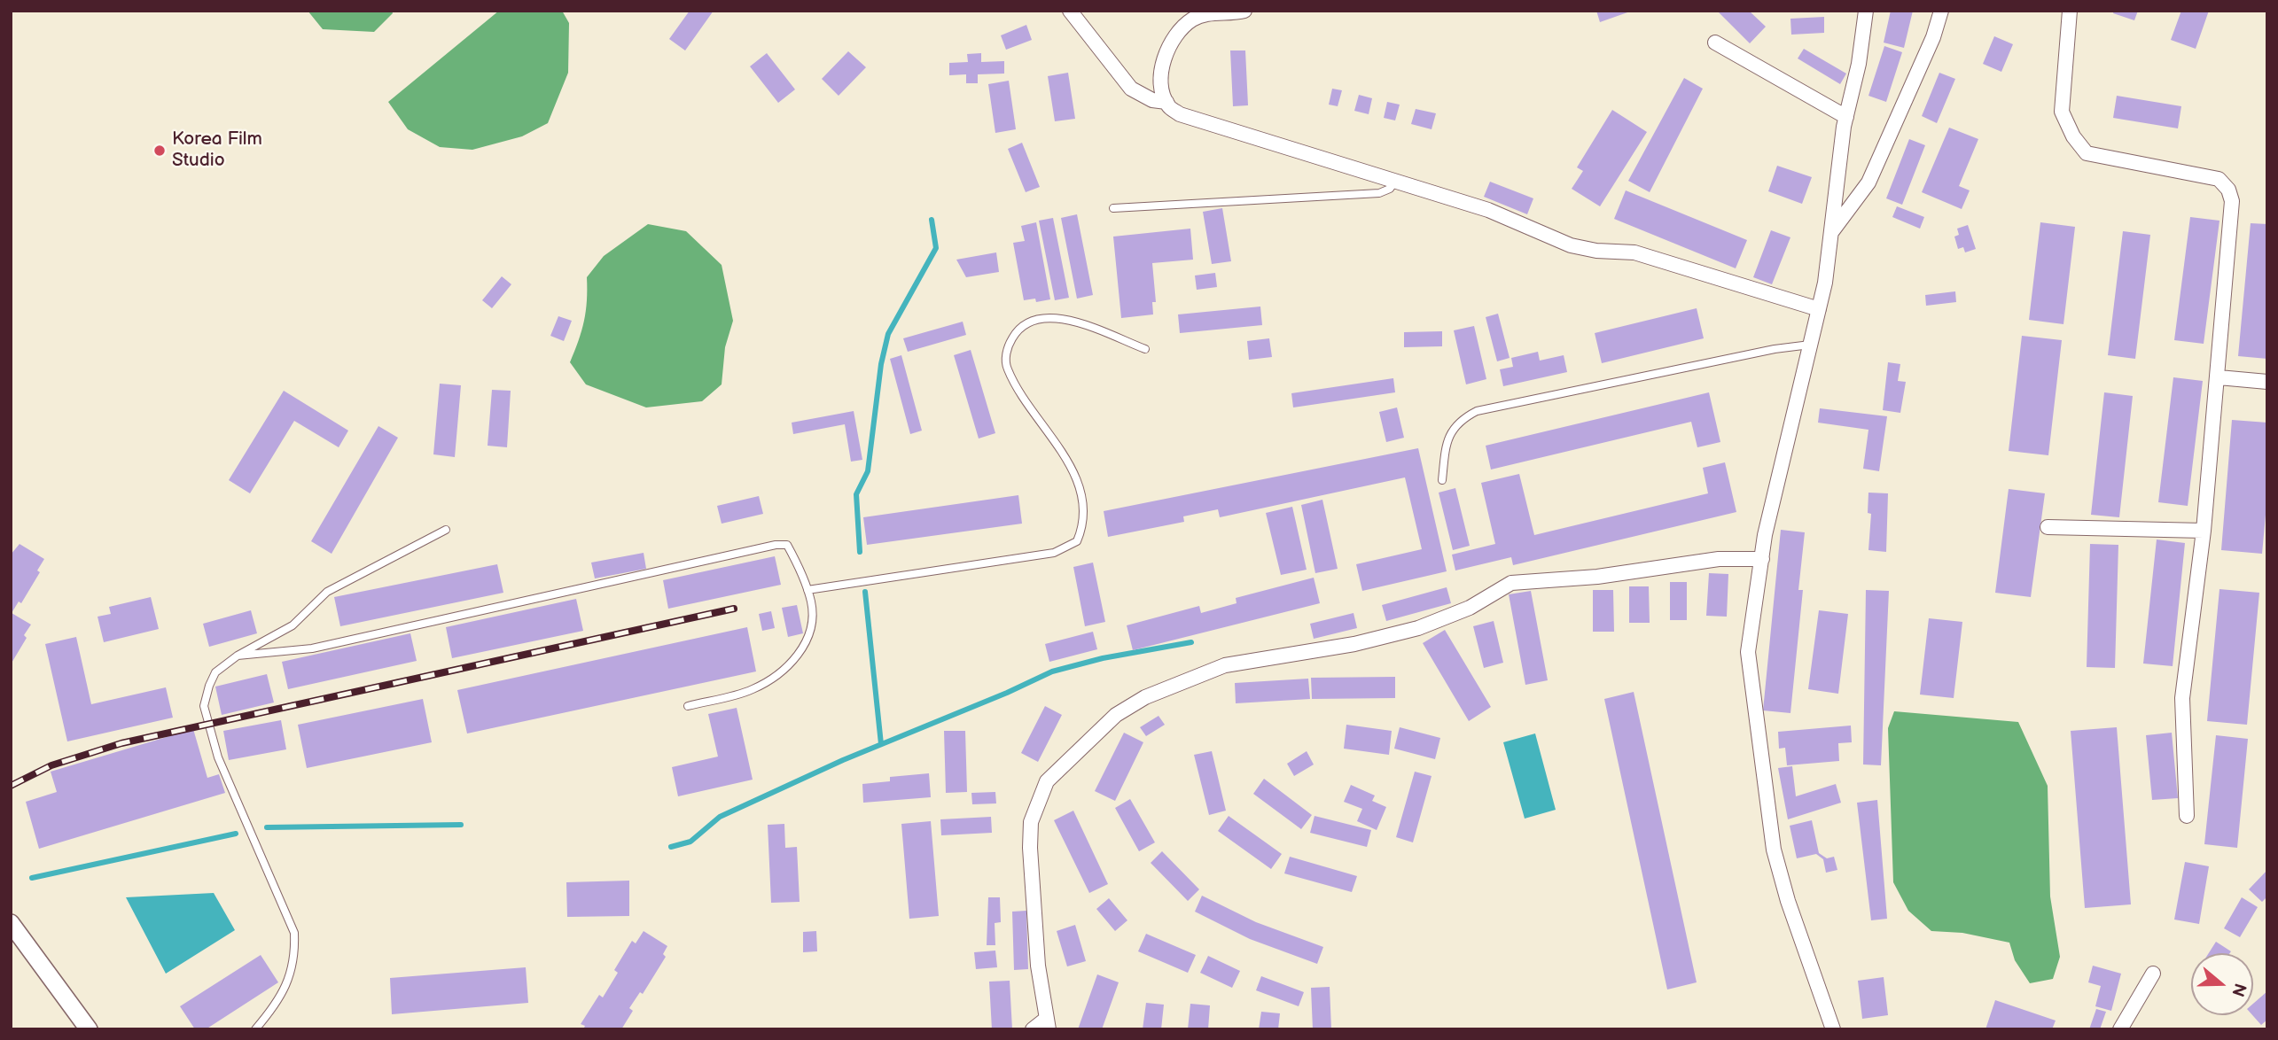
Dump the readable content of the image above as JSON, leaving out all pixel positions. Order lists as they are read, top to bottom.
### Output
{
  "places": ["Korea Film Studio"],
  "north": "right"
}
